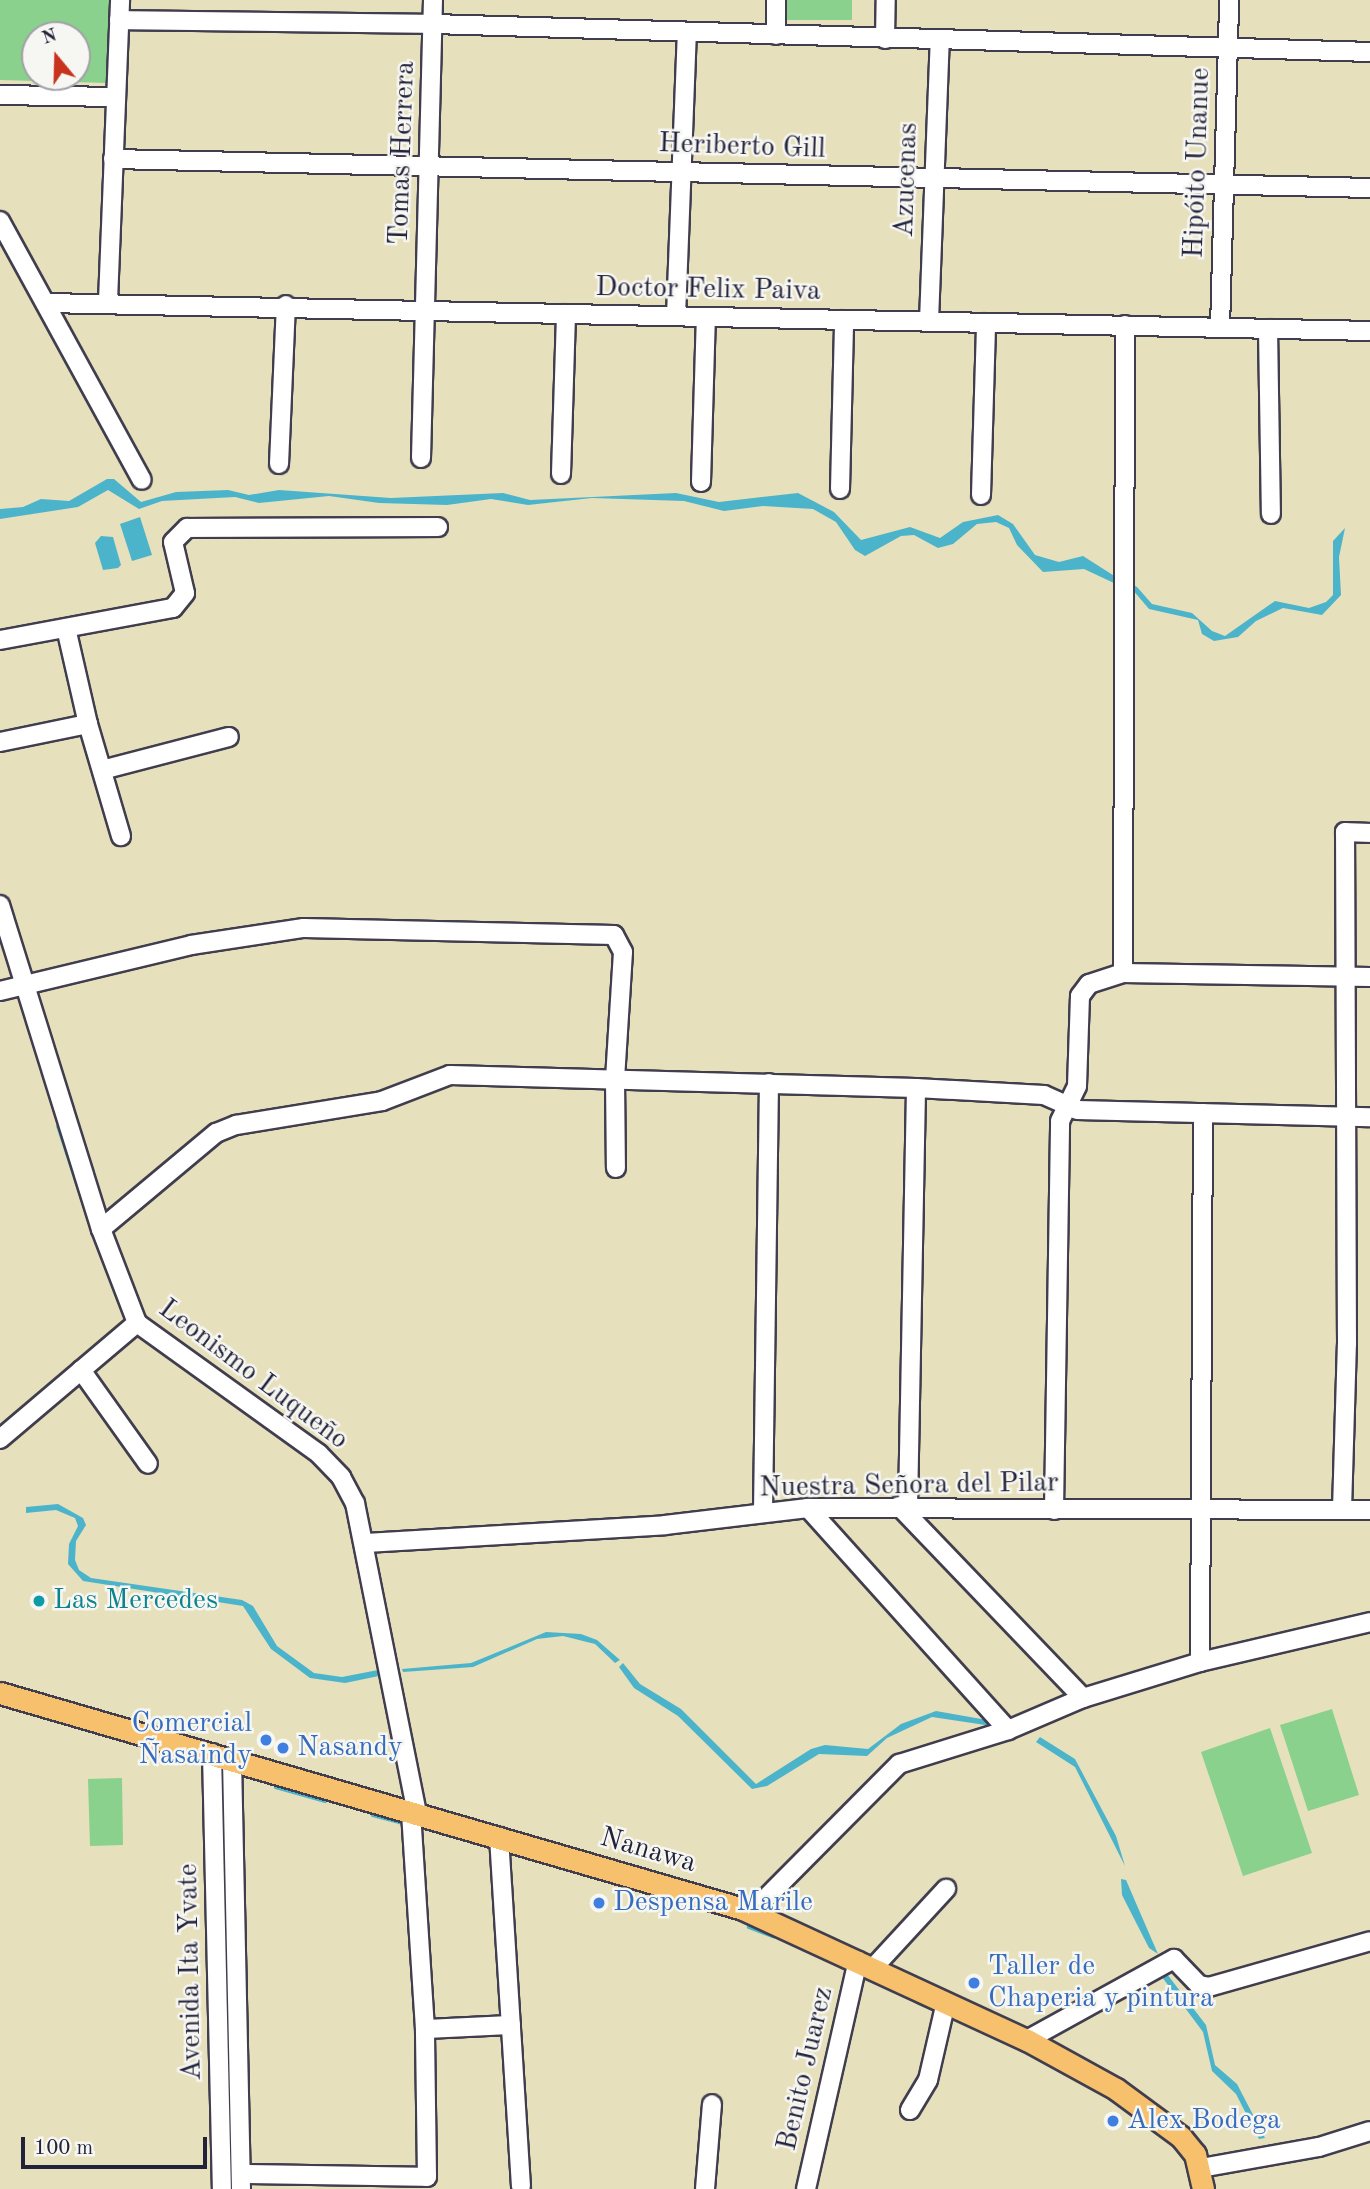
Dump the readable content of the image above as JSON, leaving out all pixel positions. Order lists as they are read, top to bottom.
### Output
{
  "streets": {
    "main road": ["Nanawa"],
    "street": [
      "Heriberto Gill",
      "Tomas Herrera",
      "Hipóito Unanue",
      "Azucenas",
      "Doctor Felix Paiva",
      "Leonismo Luqueño",
      "Nuestra Señora del Pilar",
      "Avenida Ita Yvate",
      "Benito Juarez"
    ]
  },
  "crossings": [
    ["Heriberto Gill", "Tomas Herrera"],
    ["Heriberto Gill", "Hipóito Unanue"],
    ["Heriberto Gill", "Azucenas"],
    ["Tomas Herrera", "Doctor Felix Paiva"],
    ["Hipóito Unanue", "Doctor Felix Paiva"],
    ["Azucenas", "Doctor Felix Paiva"],
    ["Leonismo Luqueño", "Nuestra Señora del Pilar"],
    ["Leonismo Luqueño", "Nanawa"],
    ["Nanawa", "Avenida Ita Yvate"],
    ["Nanawa", "Benito Juarez"]
  ],
  "places": [
    "Las Mercedes",
    "Comercial Ñasaindy",
    "Nasandy",
    "Despensa Marile",
    "Taller de Chaperia y pintura",
    "Alex Bodega"
  ],
  "scale_bar": "100 m",
  "north": "top"
}
